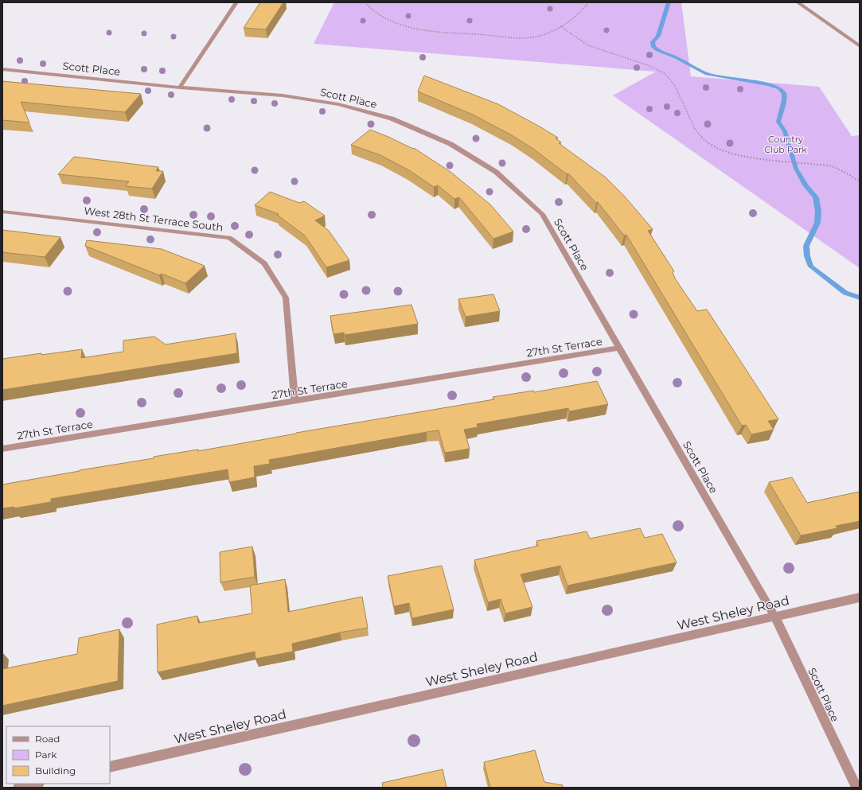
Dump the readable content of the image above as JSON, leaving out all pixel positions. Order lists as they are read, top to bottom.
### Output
{
  "streets": {
    "street": [
      "Scott Place",
      "West 28th St Terrace South",
      "27th St Terrace",
      "West Sheley Road"
    ]
  },
  "crossings": [
    ["Scott Place", "27th St Terrace"],
    ["Scott Place", "West Sheley Road"],
    ["West 28th St Terrace South", "27th St Terrace"]
  ],
  "parks": ["Country Club Park"],
  "legend": ["Road", "Park", "Building"]
}
